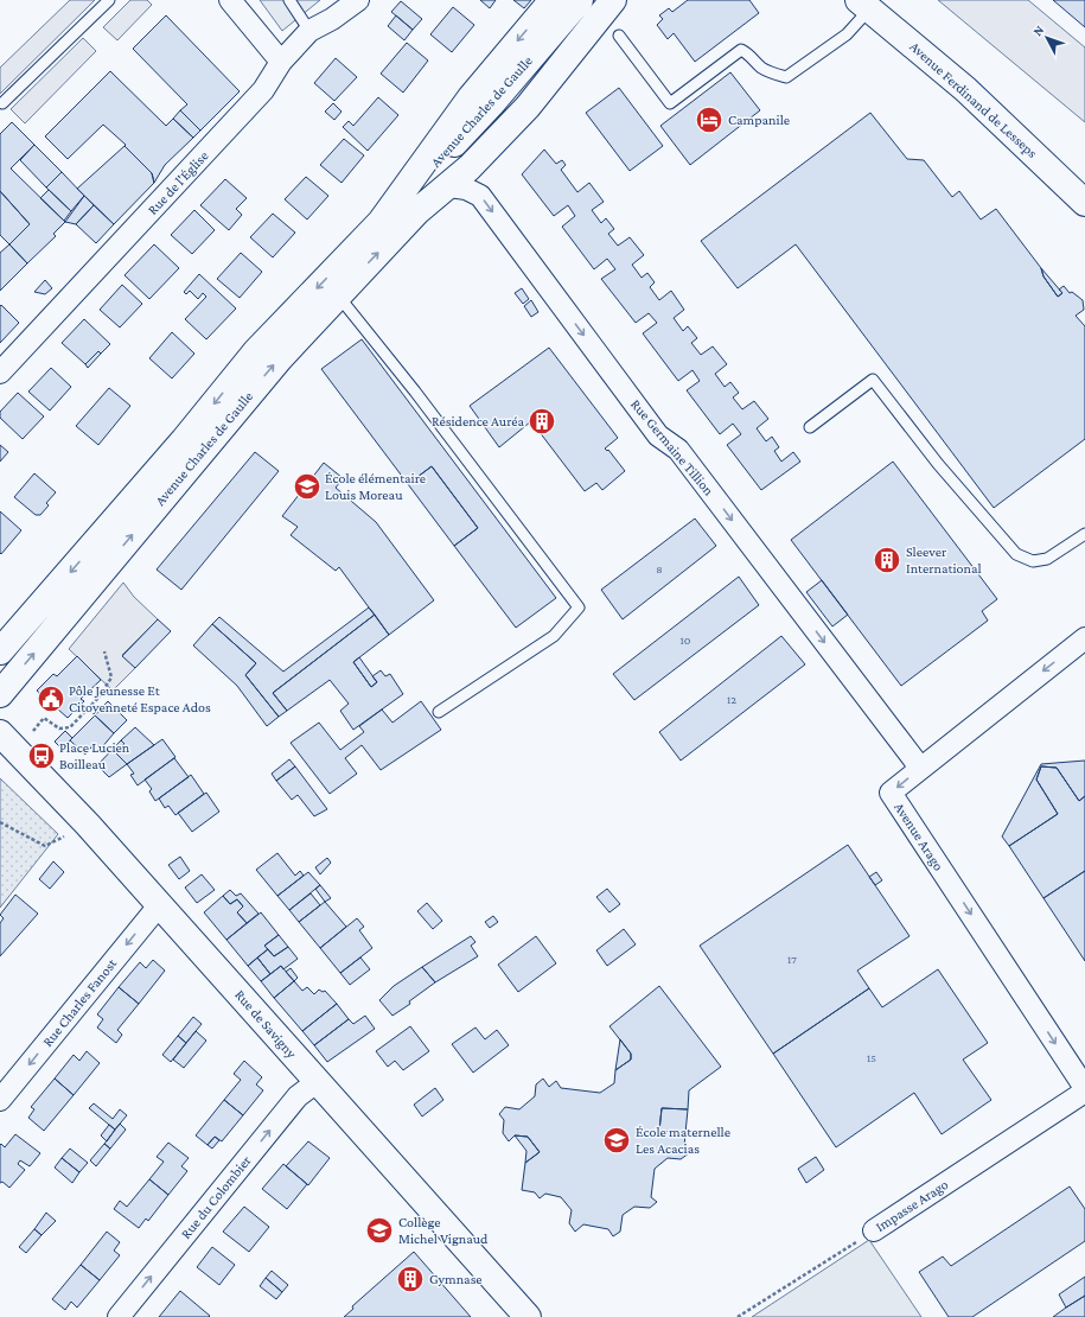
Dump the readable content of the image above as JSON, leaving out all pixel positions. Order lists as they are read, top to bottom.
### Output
{
  "streets": {
    "main road": ["Avenue Ferdinand de Lesseps", "Avenue Charles de Gaulle", "Rue de Savigny"],
    "street": [
      "Rue de l'Église",
      "Rue Germaine Tillion",
      "Avenue Arago",
      "Rue Charles Fanost",
      "Rue du Colombier",
      "Impasse Arago"
    ]
  },
  "crossings": [
    ["Avenue Charles de Gaulle", "Rue Germaine Tillion"],
    ["Rue Germaine Tillion", "Avenue Arago"],
    ["Rue Charles Fanost", "Rue de Savigny"],
    ["Rue de Savigny", "Rue du Colombier"]
  ],
  "one_way": ["Rue Germaine Tillion", "Rue Charles Fanost", "Rue du Colombier"],
  "places": {
    "hotel": ["Campanile"],
    "building": ["Résidence Auréa", "Sleever International", "Gymnase"],
    "school or university": ["École élémentaire Louis Moreau", "École maternelle Les Acacias", "Collège Michel Vignaud"],
    "public building": ["Pôle Jeunesse Et Citoyenneté Espace Ados"],
    "bus stop": ["Place Lucien Boilleau"]
  },
  "house_numbers": [
    "8",
    "10",
    "12",
    "17",
    "15"
  ],
  "north": "top left"
}
